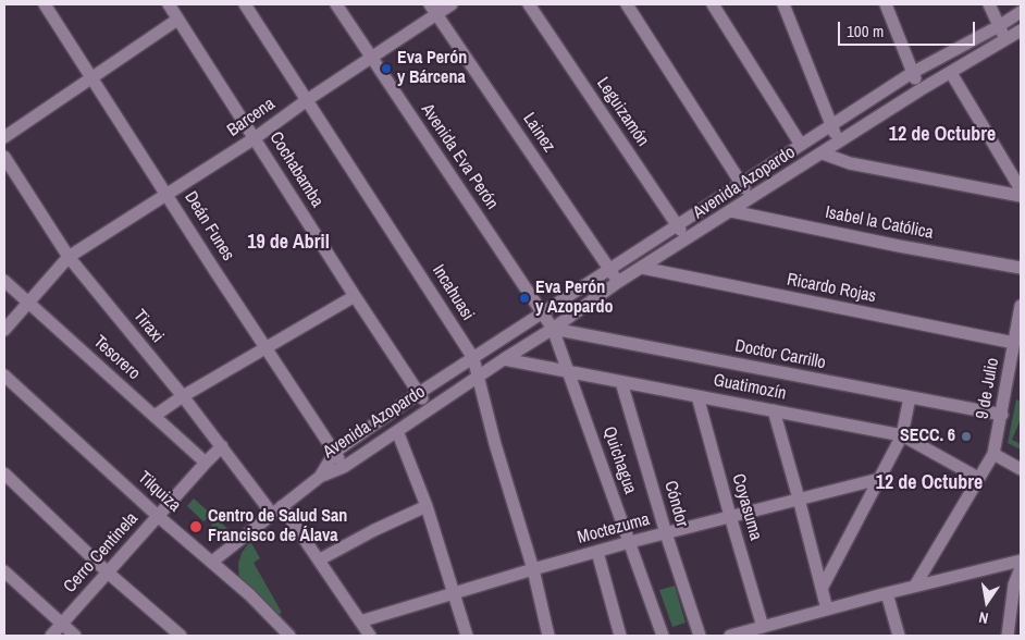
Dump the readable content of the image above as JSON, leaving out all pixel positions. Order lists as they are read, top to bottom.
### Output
{
  "streets": {
    "street": [
      "Leguizamón",
      "Barcena",
      "Lainez",
      "Avenida Eva Perón",
      "Cochabamba",
      "Avenida Azopardo",
      "Isabel la Católica",
      "Deán Funes",
      "Ricardo Rojas",
      "Incahuasi",
      "Tiraxi",
      "Doctor Carrillo",
      "Tesorero",
      "Guatimozín",
      "9 de Julio",
      "Quichagua",
      "Tilquiza",
      "Cóndor",
      "Coyasuma",
      "Moctezuma",
      "Cerro Centinela"
    ]
  },
  "crossings": [
    ["Leguizamón", "Avenida Azopardo"],
    ["Barcena", "Lainez"],
    ["Barcena", "Avenida Eva Perón"],
    ["Barcena", "Cochabamba"],
    ["Barcena", "Deán Funes"],
    ["Barcena", "Incahuasi"],
    ["Barcena", "Tiraxi"],
    ["Barcena", "Tesorero"],
    ["Lainez", "Avenida Azopardo"],
    ["Avenida Eva Perón", "Avenida Azopardo"],
    ["Avenida Eva Perón", "Doctor Carrillo"],
    ["Avenida Eva Perón", "Quichagua"],
    ["Cochabamba", "Avenida Azopardo"],
    ["Avenida Azopardo", "Isabel la Católica"],
    ["Avenida Azopardo", "Deán Funes"],
    ["Avenida Azopardo", "Ricardo Rojas"],
    ["Avenida Azopardo", "Incahuasi"],
    ["Avenida Azopardo", "Doctor Carrillo"],
    ["Avenida Azopardo", "Guatimozín"],
    ["Avenida Azopardo", "Quichagua"],
    ["Ricardo Rojas", "9 de Julio"],
    ["Incahuasi", "Moctezuma"],
    ["Tiraxi", "Moctezuma"],
    ["Tiraxi", "Cerro Centinela"],
    ["Doctor Carrillo", "9 de Julio"],
    ["Doctor Carrillo", "Quichagua"],
    ["Tesorero", "Cerro Centinela"],
    ["Guatimozín", "9 de Julio"],
    ["Guatimozín", "Quichagua"],
    ["Guatimozín", "Cóndor"],
    ["Guatimozín", "Coyasuma"],
    ["Quichagua", "Moctezuma"],
    ["Tilquiza", "Cerro Centinela"],
    ["Cóndor", "Moctezuma"],
    ["Coyasuma", "Moctezuma"]
  ],
  "districts": ["12 de Octubre", "19 de Abril", "12 de Octubre"],
  "places": [
    "Eva Perón y Bárcena",
    "Eva Perón y Azopardo",
    "SECC. 6",
    "Centro de Salud San Francisco de Álava"
  ],
  "scale_bar": "100 m",
  "north": "bottom"
}
